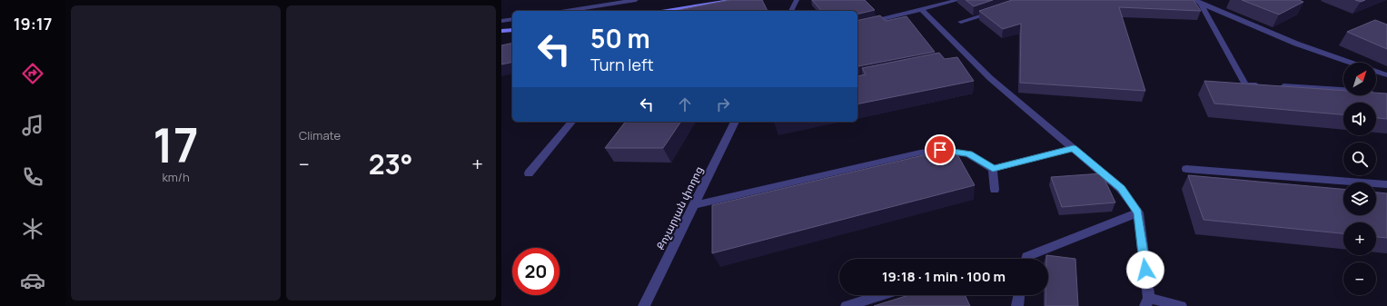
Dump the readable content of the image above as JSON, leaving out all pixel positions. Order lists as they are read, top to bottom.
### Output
{
  "streets": {
    "street": ["Քոչարյան փողոց"]
  },
  "north": "top right",
  "page": {
    "tabs": "19:17",
    "tile": [
      ["17", "km/h"],
      "Climate"
    ],
    "turn": ["50 m", "Turn left"],
    "map_buttons": ["+", "−"],
    "heat": ["−", "23°", "+"],
    "limit": "20",
    "trip": "19:18 · 1 min · 100 m"
  }
}
